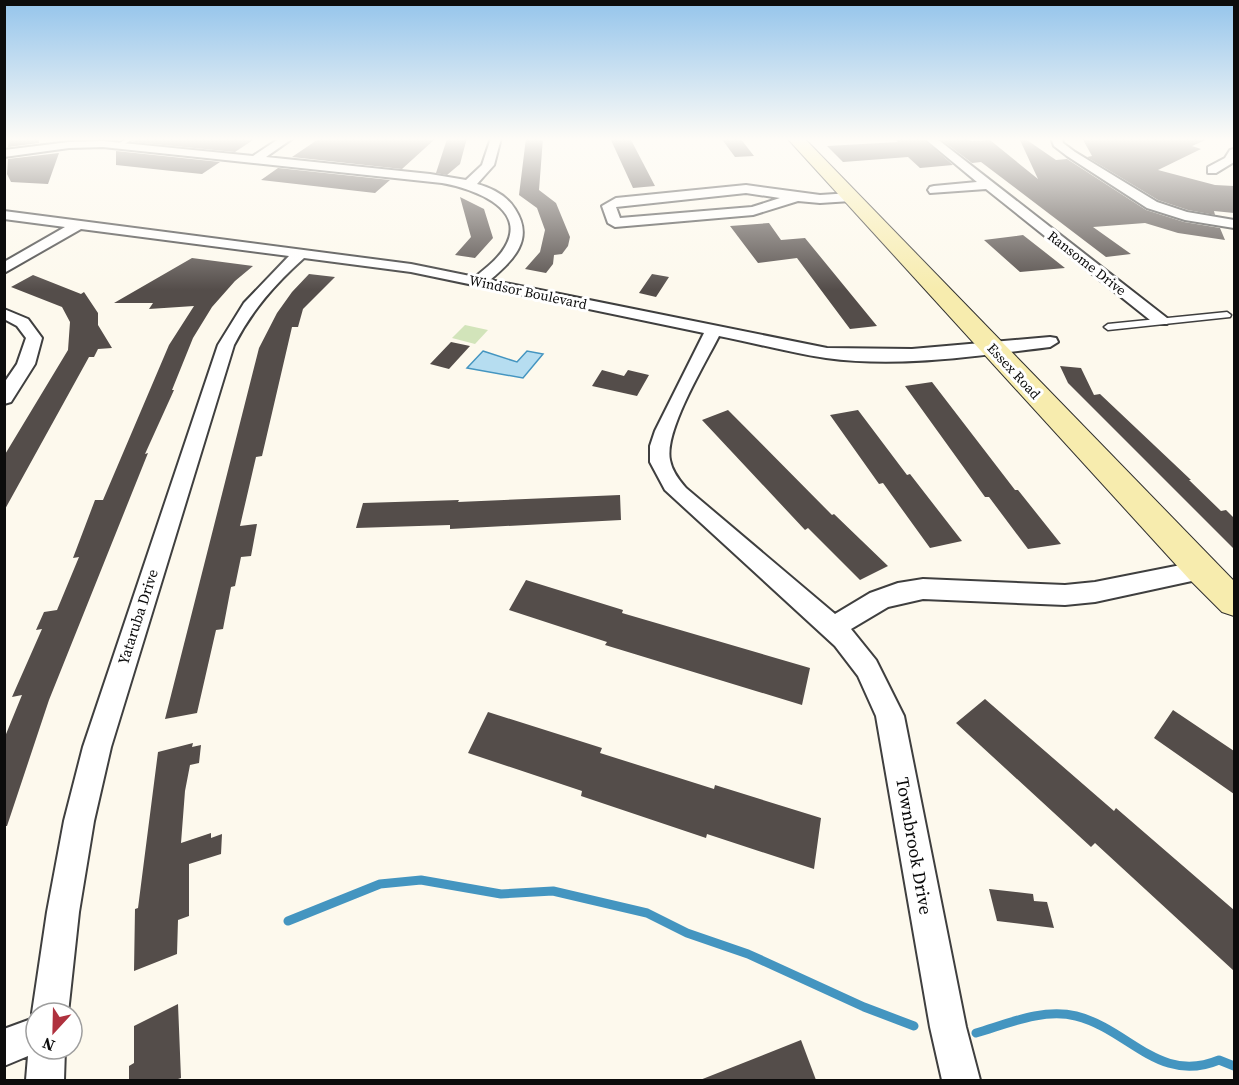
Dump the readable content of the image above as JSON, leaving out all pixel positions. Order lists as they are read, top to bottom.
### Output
{
  "streets": {
    "street": [
      "Ransome Drive",
      "Windsor Boulevard",
      "Essex Road",
      "Yataruba Drive",
      "Townbrook Drive"
    ]
  },
  "crossings": [
    ["Windsor Boulevard", "Essex Road"],
    ["Windsor Boulevard", "Yataruba Drive"],
    ["Windsor Boulevard", "Townbrook Drive"]
  ],
  "north": "bottom"
}
